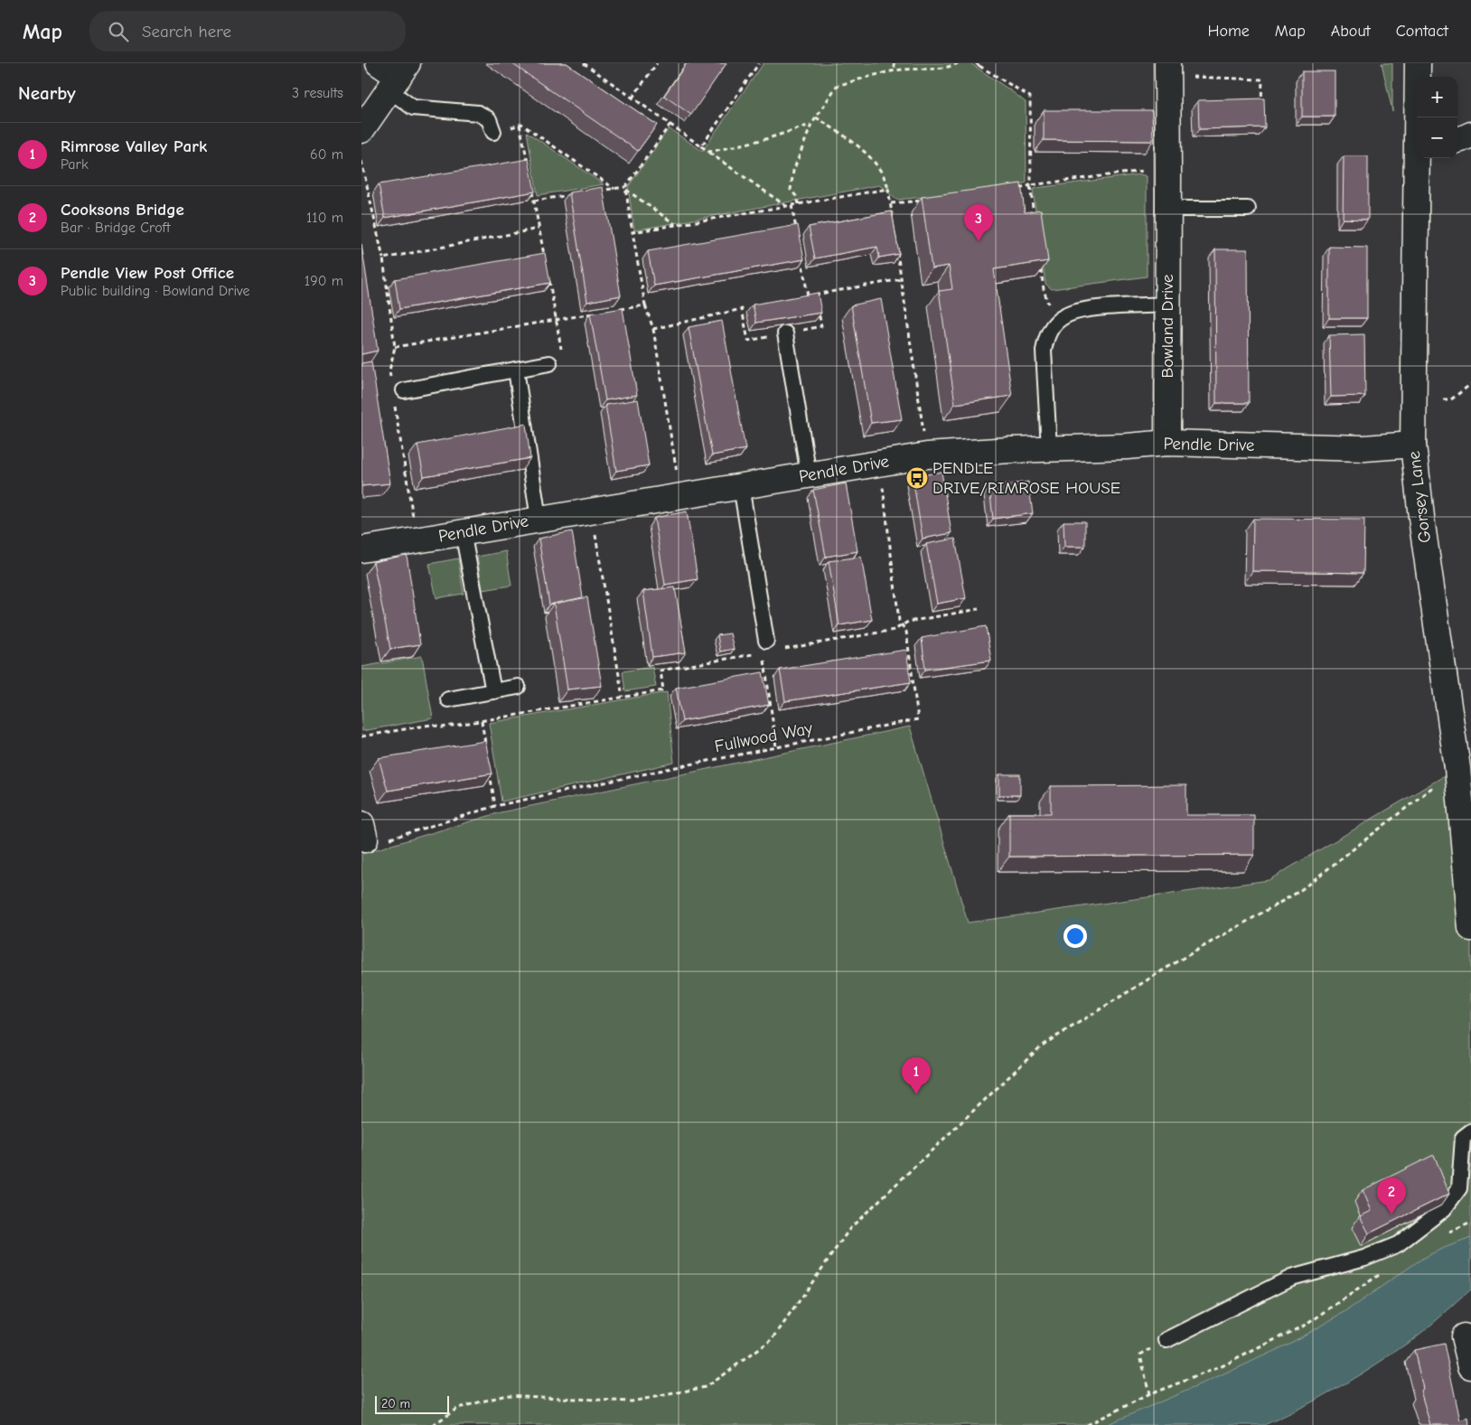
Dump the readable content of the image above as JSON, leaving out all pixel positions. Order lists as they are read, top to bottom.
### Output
{
  "streets": {
    "street": ["Bowland Drive", "Pendle Drive", "Gorsey Lane"],
    "path": ["Fullwood Way"]
  },
  "crossings": [
    ["Bowland Drive", "Pendle Drive"],
    ["Pendle Drive", "Gorsey Lane"],
    ["Pendle Drive", "Fullwood Way"]
  ],
  "places": {
    "bus stop": ["PENDLE DRIVE/RIMROSE HOUSE"]
  },
  "scale_bar": "20 m",
  "page": {
    "header": "Map",
    "search": "Search here",
    "nav": [
      "Home",
      "Map",
      "About",
      "Contact"
    ],
    "heading": ["Nearby", "3 results"],
    "map_buttons": ["+", "−"],
    "list": [
      {
        "mark": "1",
        "name": "Rimrose Valley Park",
        "note": "Park",
        "value": "60 m"
      },
      {
        "mark": "2",
        "name": "Cooksons Bridge",
        "note": "Bar · Bridge Croft",
        "value": "110 m"
      },
      {
        "mark": "3",
        "name": "Pendle View Post Office",
        "note": "Public building · Bowland Drive",
        "value": "190 m"
      }
    ],
    "pins": ["3", "1", "2"],
    "scale": "20 m"
  }
}
